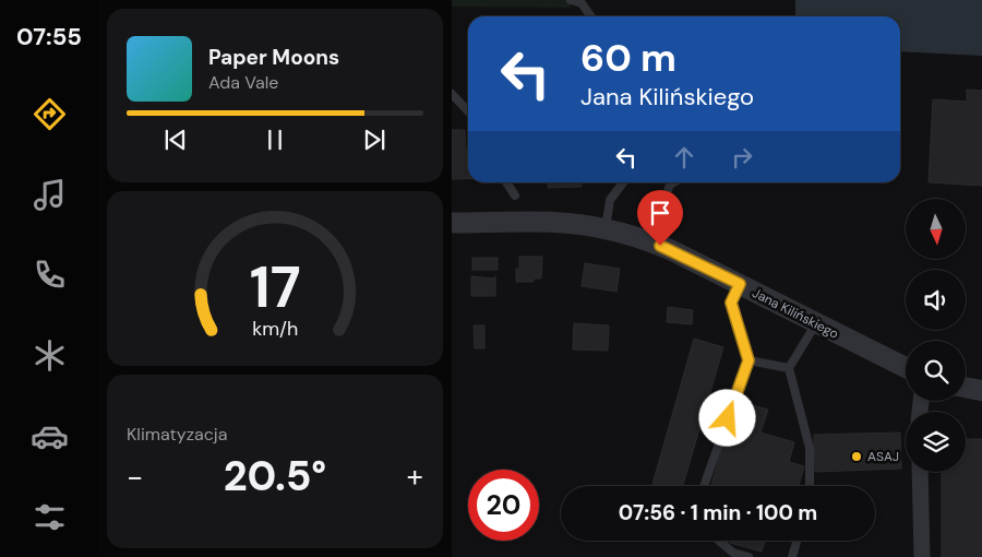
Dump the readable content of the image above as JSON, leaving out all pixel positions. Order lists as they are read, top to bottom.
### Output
{
  "streets": {
    "street": ["Jana Kilińskiego"]
  },
  "places": ["ASAJ"],
  "north": "bottom",
  "page": {
    "tabs": "07:55",
    "turn": ["60 m", "Jana Kilińskiego"],
    "song": ["Paper Moons", "Ada Vale"],
    "tile": "Klimatyzacja",
    "heat": ["−", "20.5°", "+"],
    "limit": "20",
    "trip": "07:56 · 1 min · 100 m",
    "gauge": ["17", "km/h"]
  }
}
